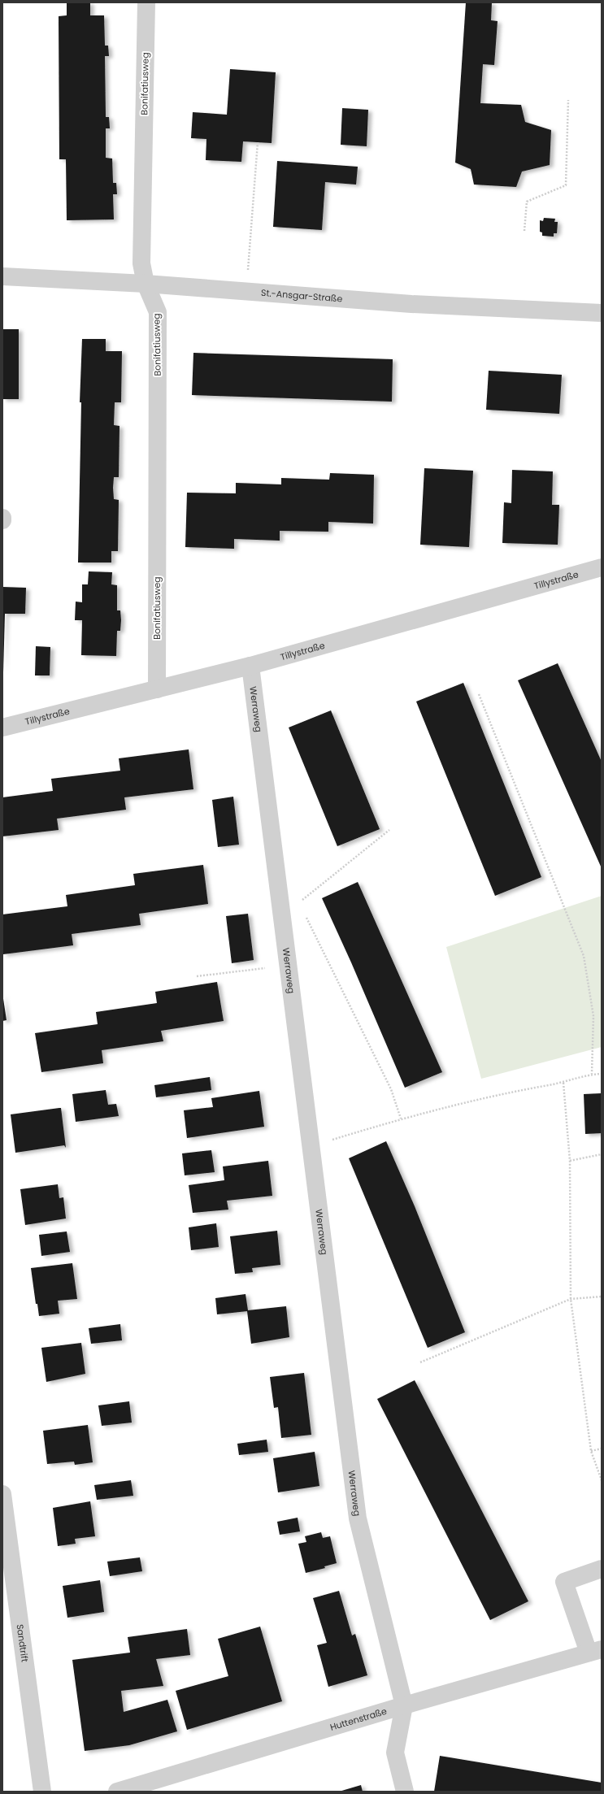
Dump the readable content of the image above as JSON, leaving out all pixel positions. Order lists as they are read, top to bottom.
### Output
{
  "streets": {
    "street": [
      "Bonifatiusweg",
      "St.-Ansgar-Straße",
      "Tillystraße",
      "Werraweg",
      "Sandtrift",
      "Huttenstraße"
    ]
  },
  "crossings": [
    ["Bonifatiusweg", "St.-Ansgar-Straße"],
    ["Bonifatiusweg", "Tillystraße"],
    ["Tillystraße", "Werraweg"],
    ["Werraweg", "Huttenstraße"]
  ]
}
